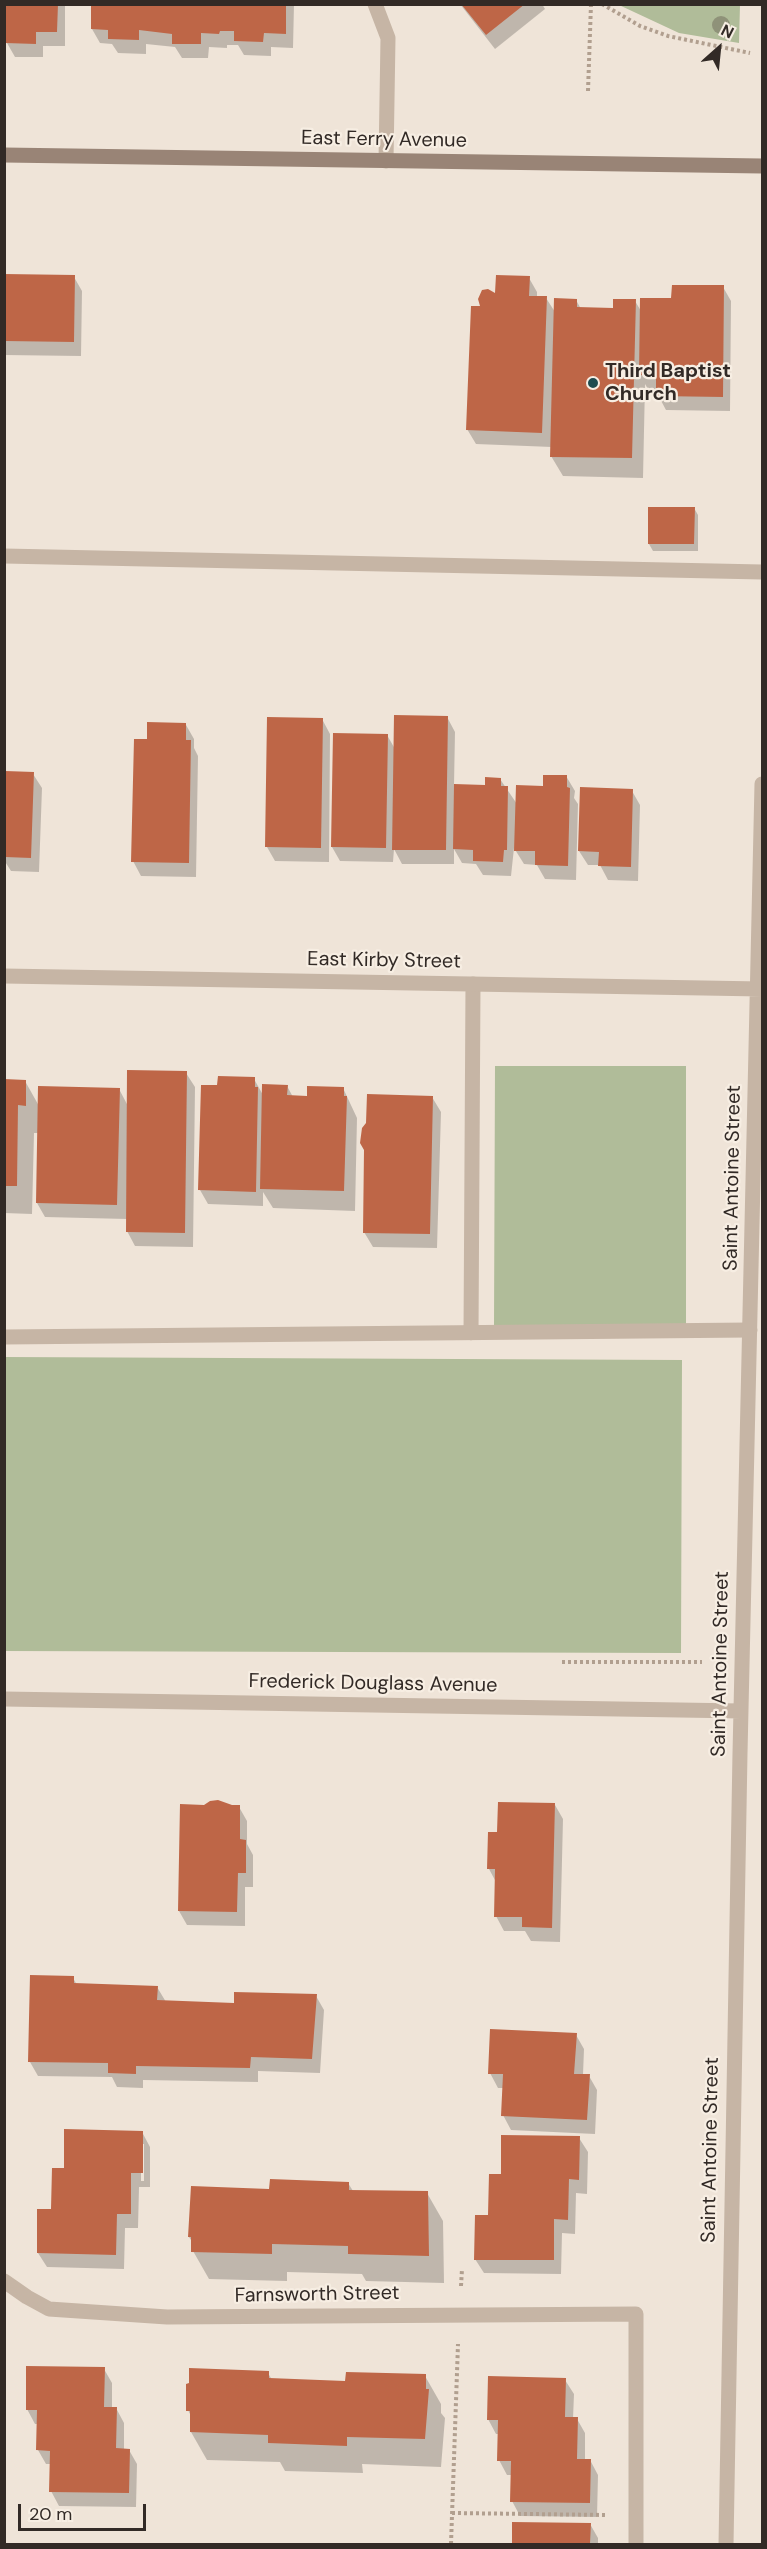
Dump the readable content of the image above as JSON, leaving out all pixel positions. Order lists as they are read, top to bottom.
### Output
{
  "streets": {
    "street": [
      "East Ferry Avenue",
      "East Kirby Street",
      "Saint Antoine Street",
      "Frederick Douglass Avenue",
      "Farnsworth Street"
    ]
  },
  "crossings": [
    ["East Kirby Street", "Saint Antoine Street"],
    ["Saint Antoine Street", "Frederick Douglass Avenue"]
  ],
  "places": ["Third Baptist Church"],
  "scale_bar": "20 m",
  "north": "top right"
}
